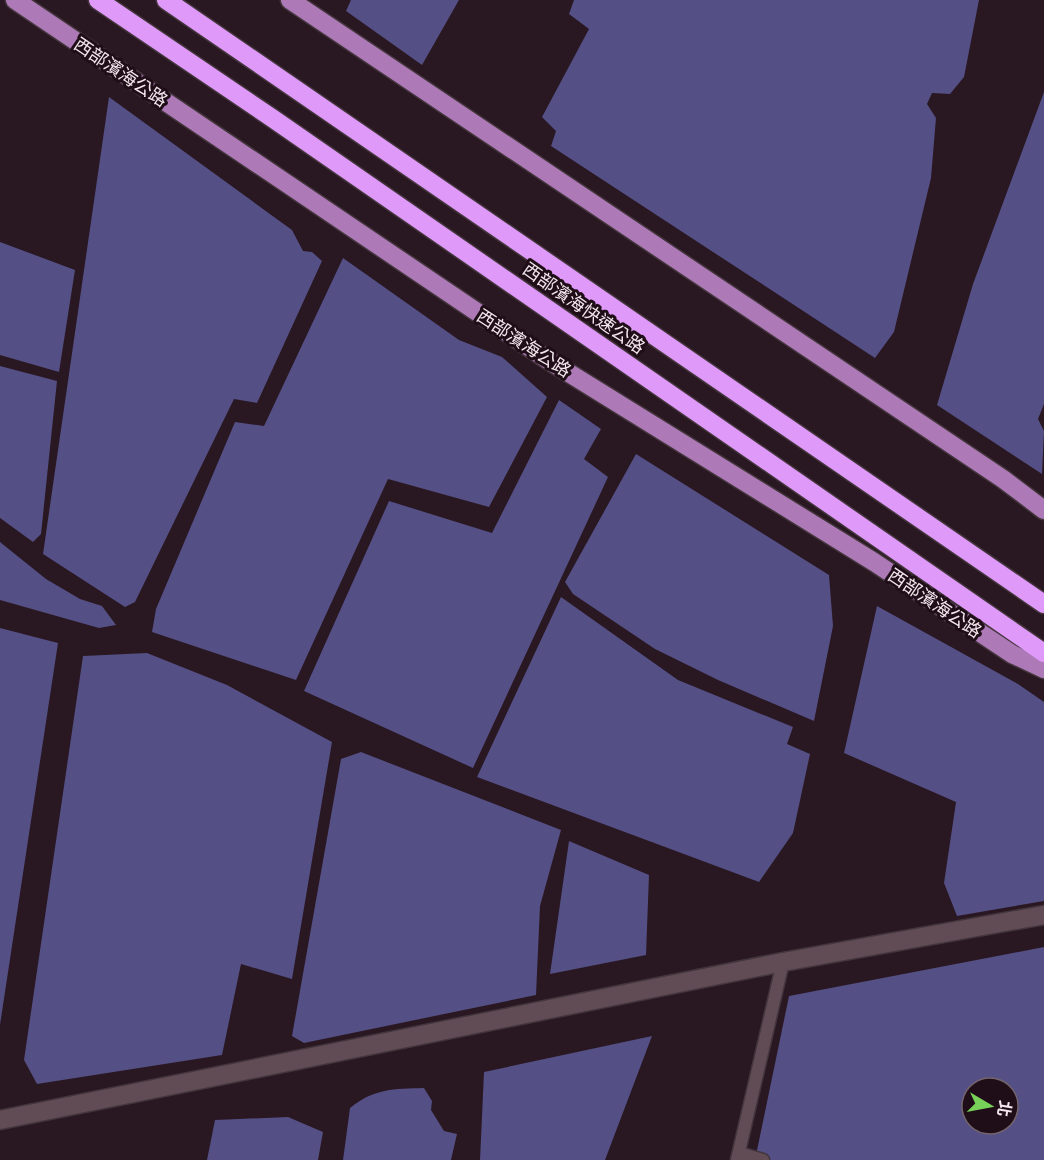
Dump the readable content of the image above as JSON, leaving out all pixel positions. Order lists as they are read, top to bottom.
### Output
{
  "streets": {
    "highway": ["西部濱海快速公路"],
    "main road": ["西部濱海公路"]
  },
  "north": "right"
}
